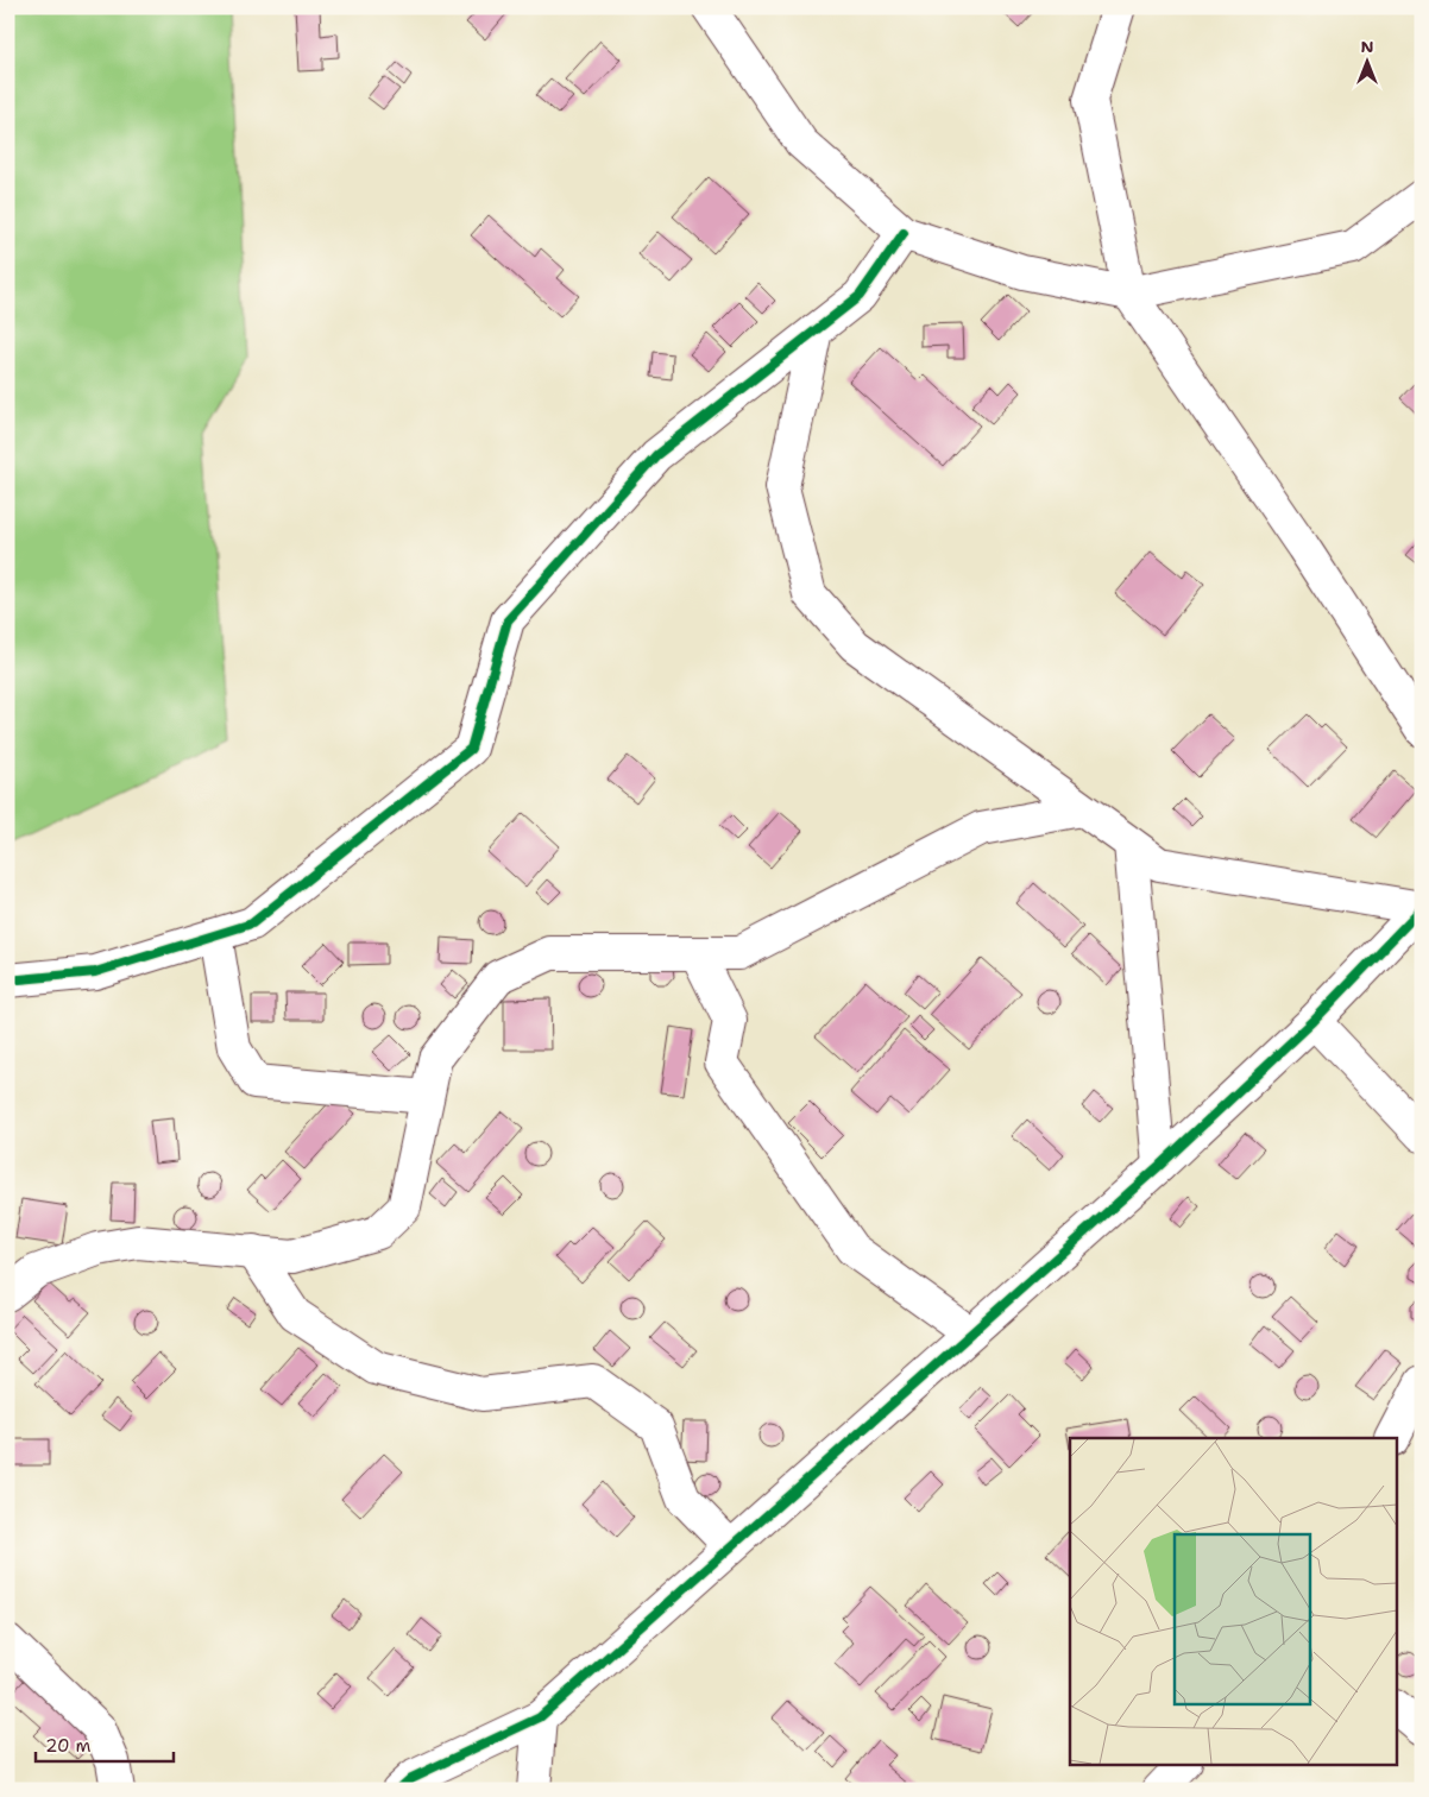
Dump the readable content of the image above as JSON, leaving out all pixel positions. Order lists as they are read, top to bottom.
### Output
{
  "scale_bar": "20 m",
  "north": "top"
}
